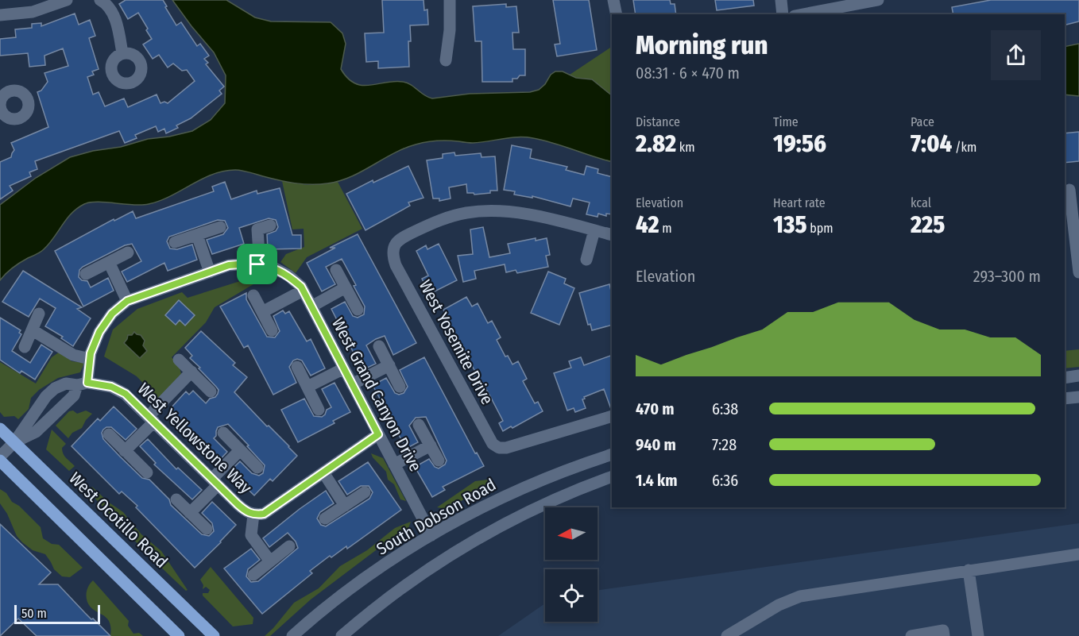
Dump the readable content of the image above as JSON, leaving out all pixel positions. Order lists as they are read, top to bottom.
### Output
{
  "streets": {
    "main road": ["West Ocotillo Road"],
    "street": [
      "West Yosemite Drive",
      "West Grand Canyon Drive",
      "West Yellowstone Way",
      "South Dobson Road"
    ]
  },
  "crossings": [
    ["West Grand Canyon Drive", "West Yellowstone Way"],
    ["West Grand Canyon Drive", "South Dobson Road"]
  ],
  "scale_bar": "50 m",
  "north": "left",
  "page": {
    "heading": ["Morning run", "08:31 · 6 × 470 m"],
    "stats": [
      ["Distance", "2.82 km"],
      ["Time", "19:56"],
      ["Pace", "7:04 /km"],
      ["Elevation", "42 m"],
      ["Heart rate", "135 bpm"],
      ["kcal", "225"]
    ],
    "chart": ["Elevation", "293–300 m"],
    "list": [
      {
        "name": "470 m",
        "note": "6:38"
      },
      {
        "name": "940 m",
        "note": "7:28"
      },
      {
        "name": "1.4 km",
        "note": "6:36"
      }
    ],
    "scale": "50 m"
  }
}
